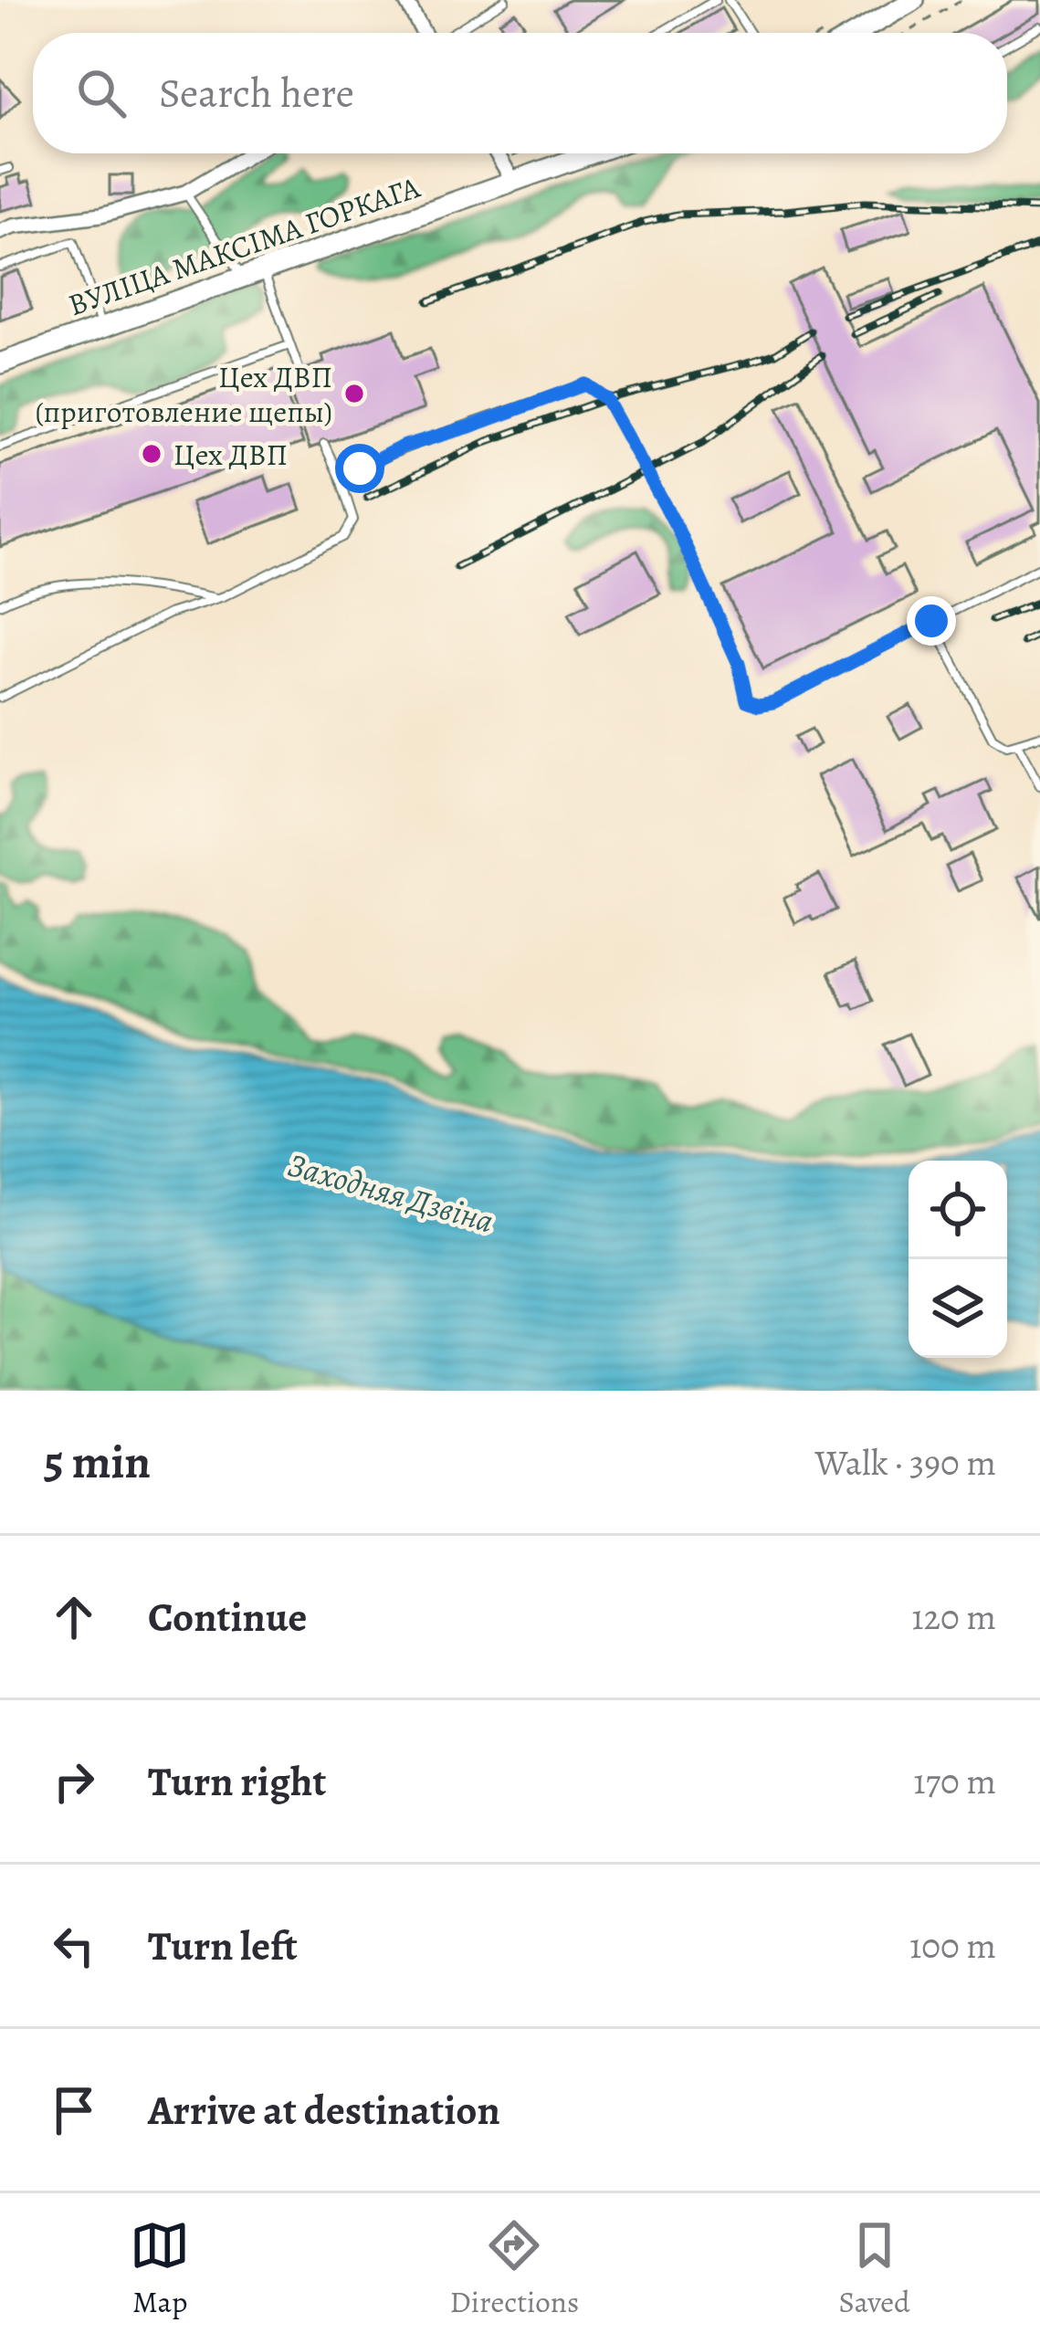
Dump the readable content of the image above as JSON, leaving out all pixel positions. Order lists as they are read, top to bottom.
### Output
{
  "streets": {
    "main road": ["ВУЛІЦА МАКСІМА ГОРКАГА"]
  },
  "water": ["Заходняя Дзвіна"],
  "places": ["Цех ДВП (приготовление щепы)", "Цех ДВП"],
  "page": {
    "search": "Search here",
    "heading": ["5 min", "Walk · 390 m"],
    "list": [
      ["Continue", "120 m"],
      ["Turn right", "170 m"],
      ["Turn left", "100 m"],
      "Arrive at destination"
    ],
    "nav": ["Map", "Directions", "Saved"]
  }
}
